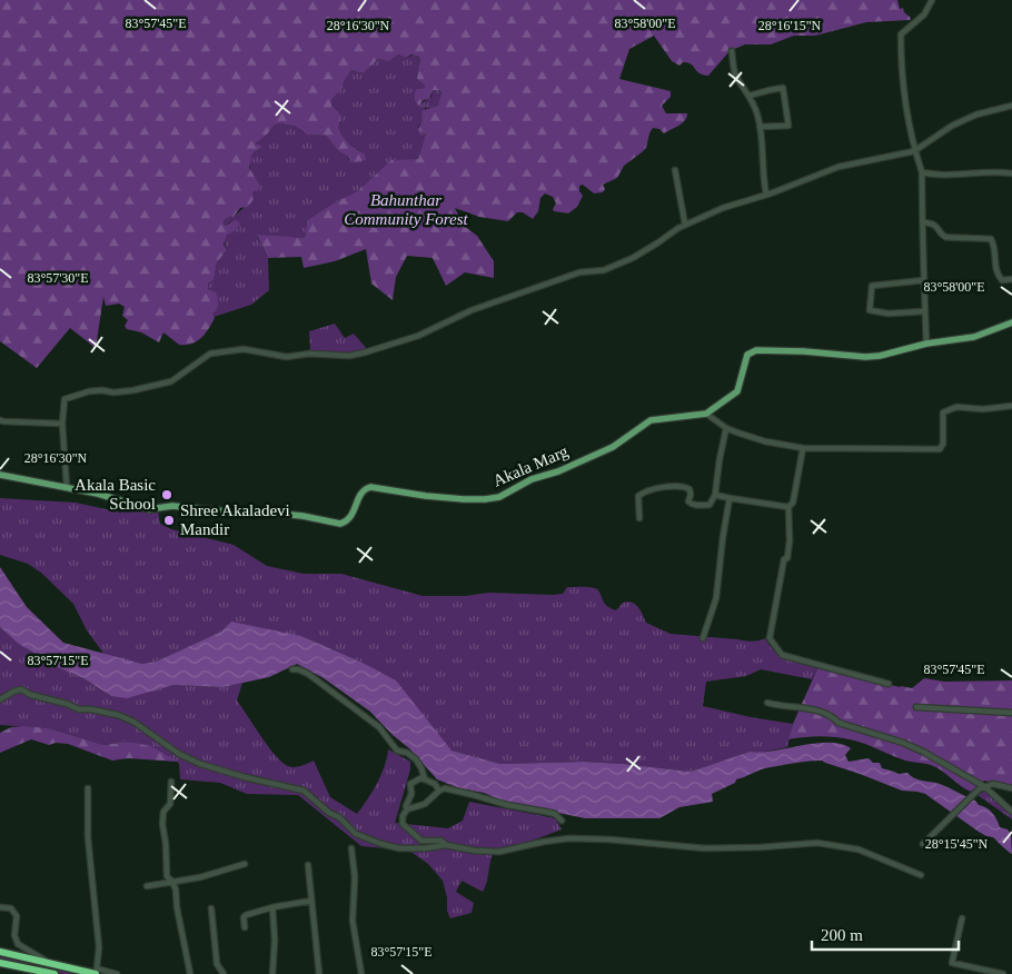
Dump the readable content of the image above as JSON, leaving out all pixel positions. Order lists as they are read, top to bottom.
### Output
{
  "streets": {
    "main road": ["Akala Marg"]
  },
  "parks": ["Bahunthar Community Forest"],
  "places": ["Akala Basic School", "Shree Akaladevi Mandir"],
  "scale_bar": "200 m",
  "coordinates": [
    "83°57'45\"E",
    "83°58'00\"E",
    "28°16'30\"N",
    "28°16'15\"N",
    "83°57'30\"E",
    "83°57'15\"E",
    "28°15'45\"N"
  ]
}
